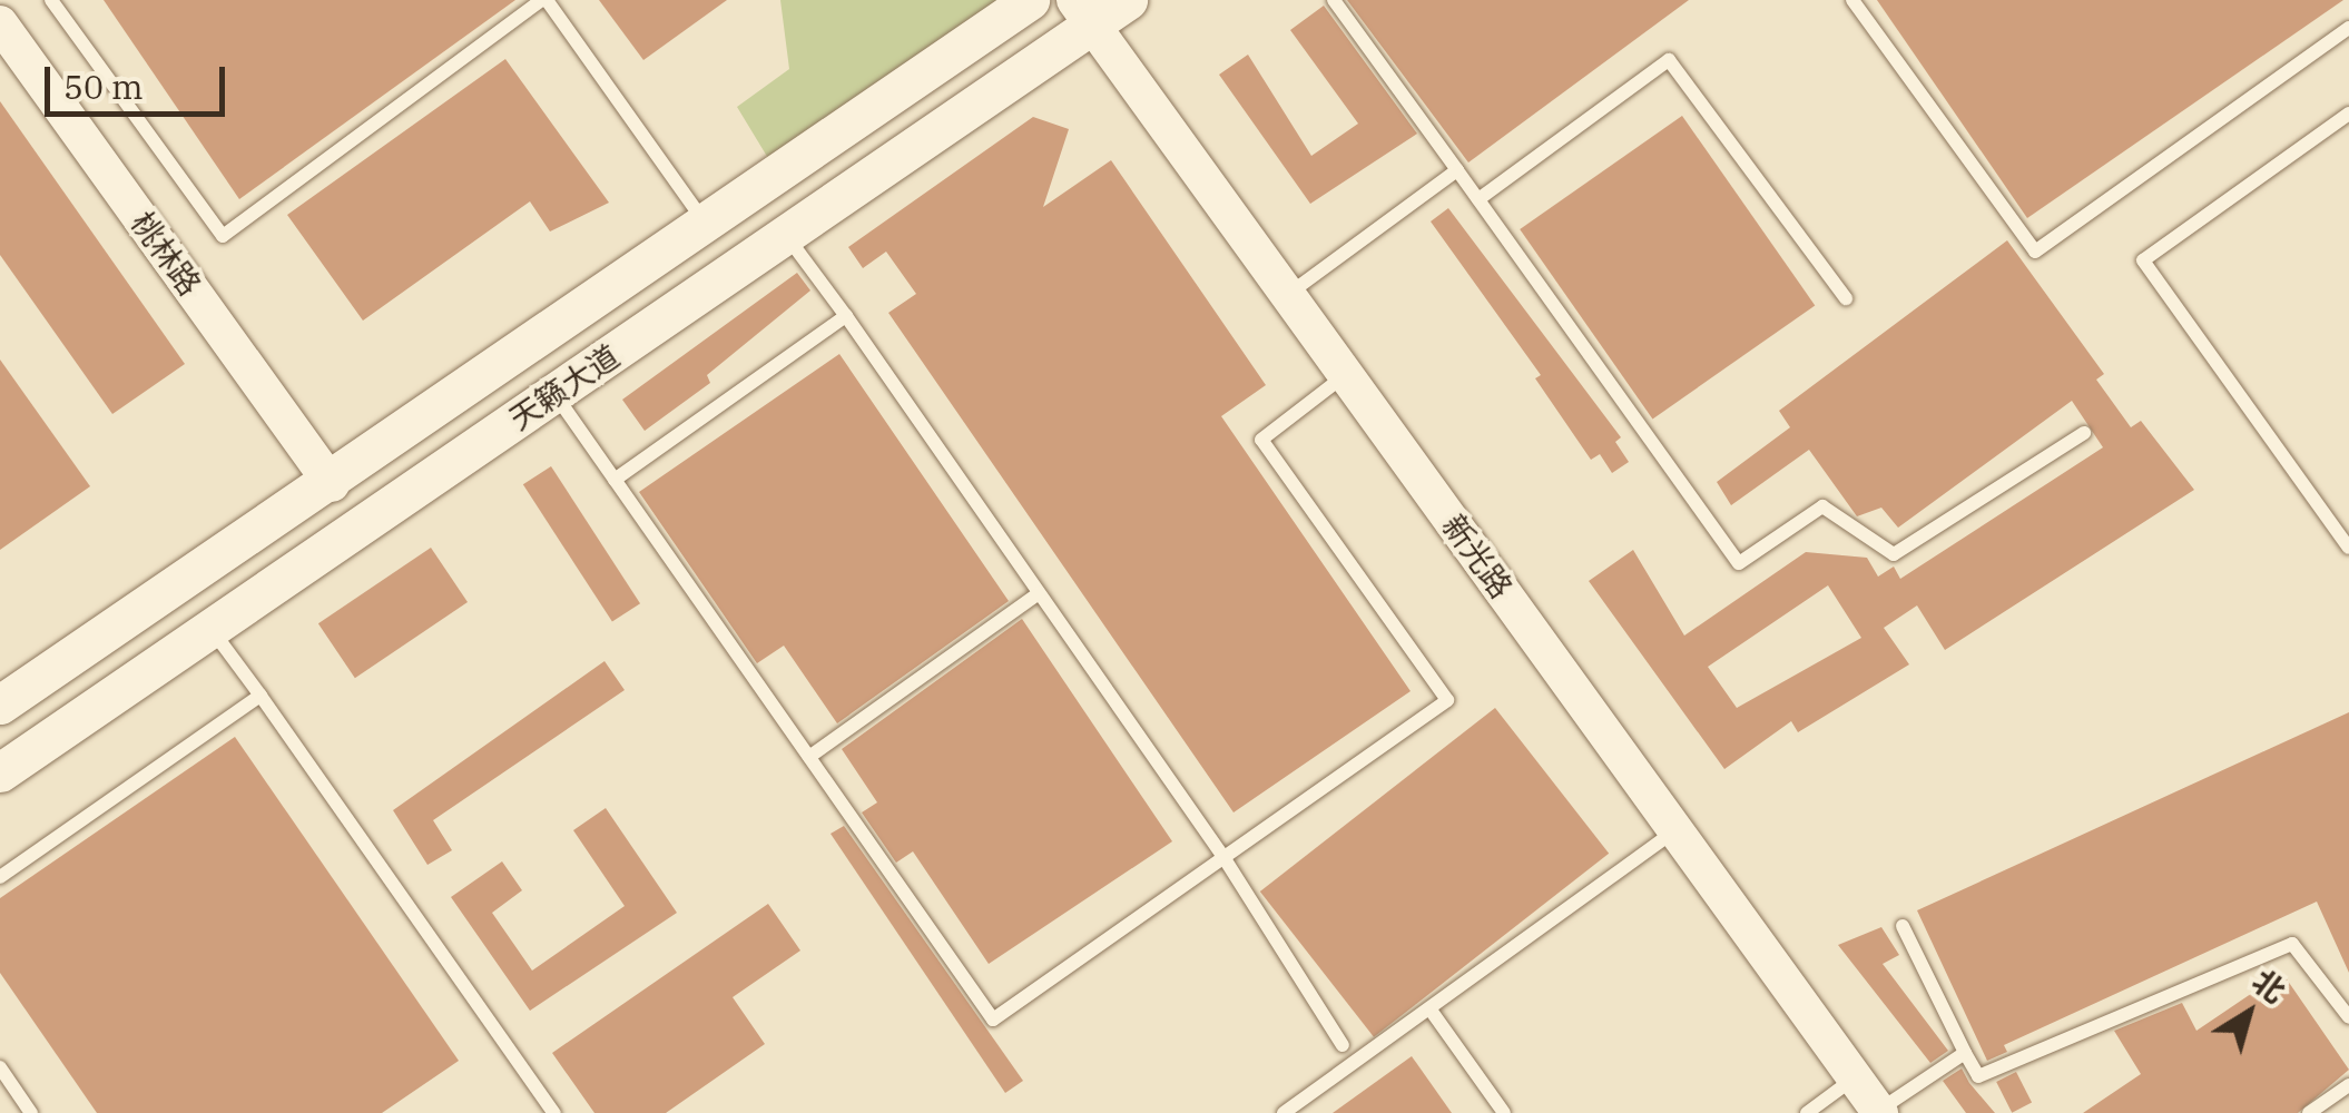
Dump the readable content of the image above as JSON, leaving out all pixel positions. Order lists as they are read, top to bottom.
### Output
{
  "streets": {
    "main road": ["天籁大道"],
    "street": ["桃林路", "新光路"]
  },
  "crossings": [
    ["桃林路", "天籁大道"],
    ["天籁大道", "新光路"]
  ],
  "scale_bar": "50 m",
  "north": "top right"
}
